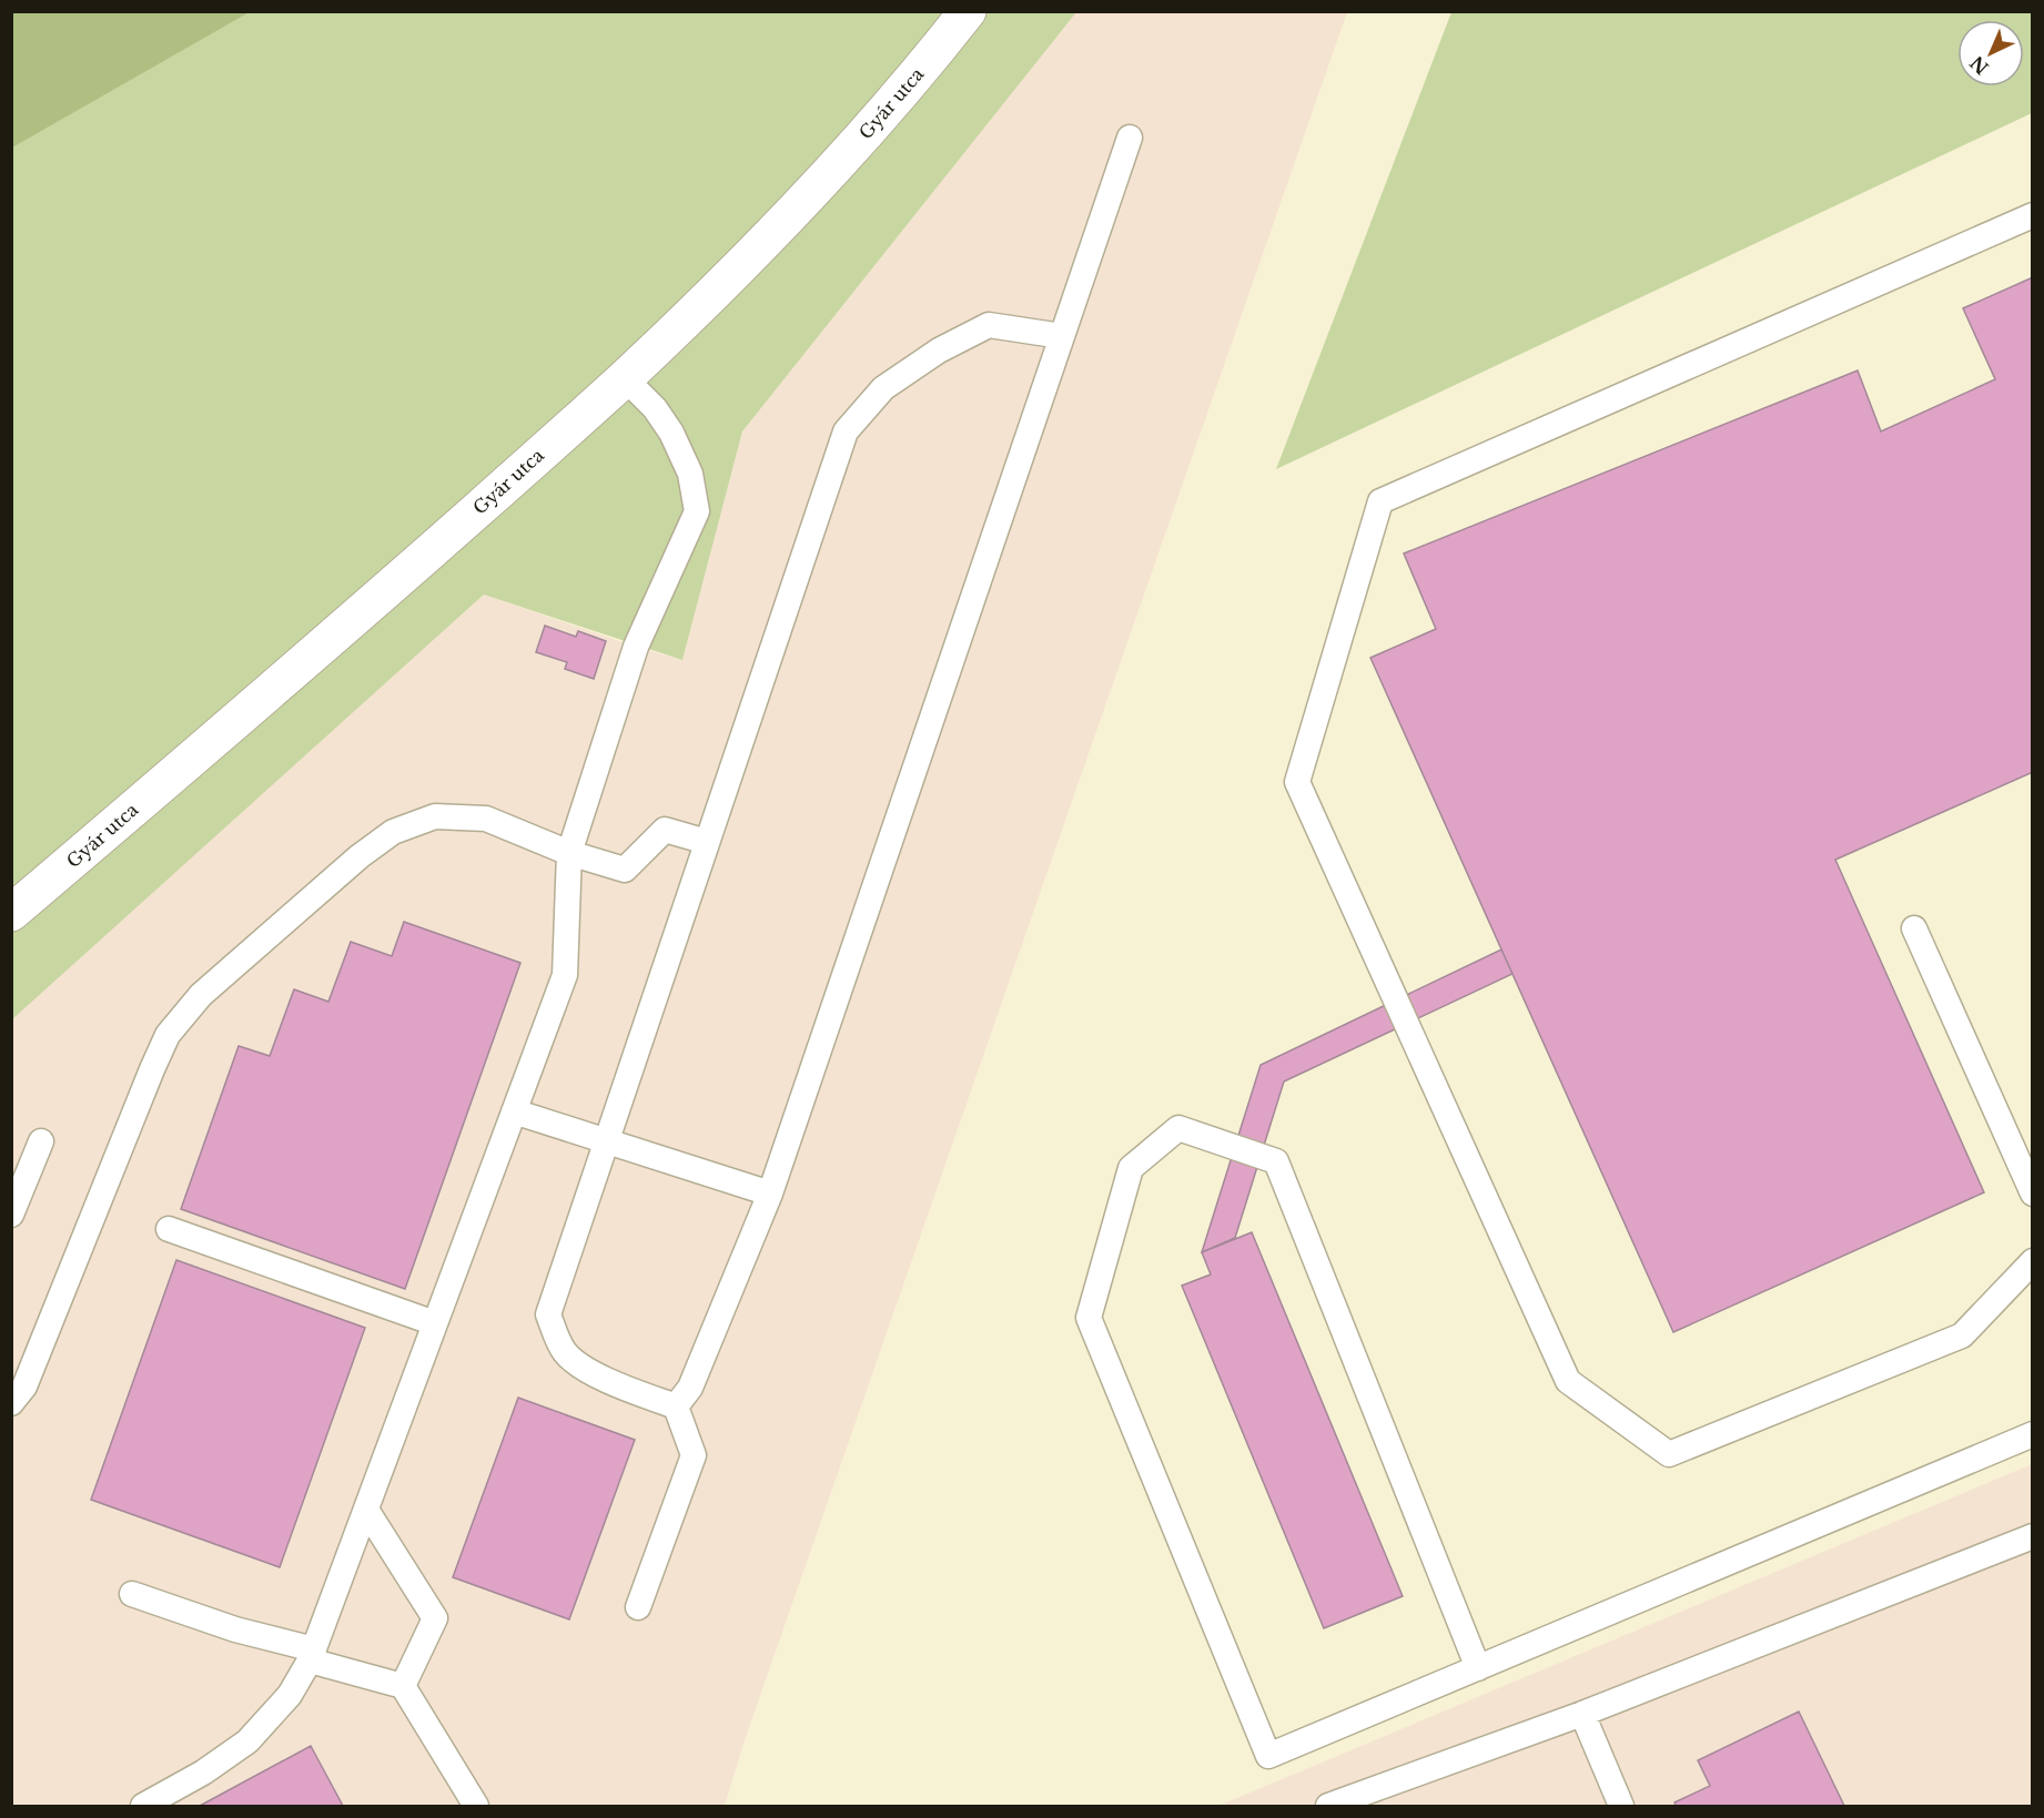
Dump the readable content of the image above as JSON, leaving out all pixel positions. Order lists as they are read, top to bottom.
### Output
{
  "streets": {
    "main road": ["Gyár utca"]
  },
  "north": "bottom left"
}
